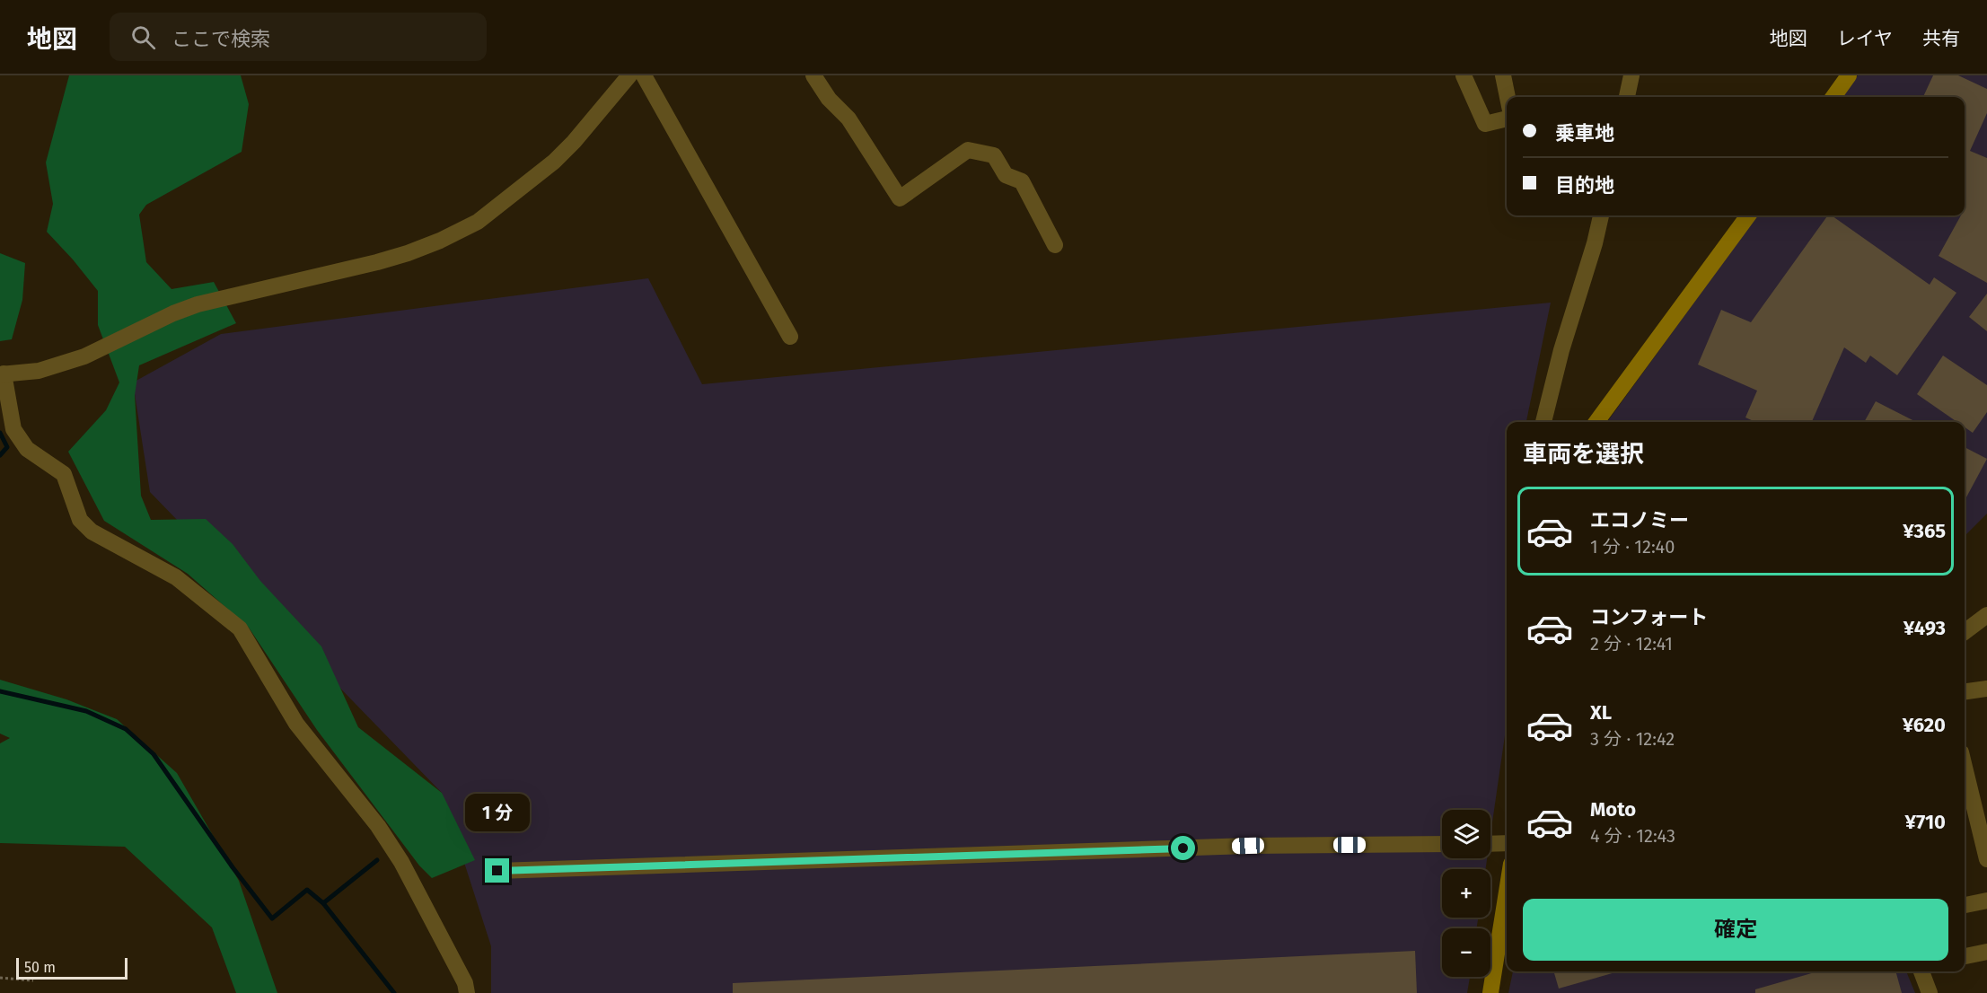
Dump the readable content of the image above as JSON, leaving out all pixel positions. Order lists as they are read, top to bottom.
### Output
{
  "scale_bar": "50 m",
  "page": {
    "header": "地図",
    "search": "ここで検索",
    "nav": ["地図", "レイヤ", "共有"],
    "banner": ["乗車地", "目的地"],
    "heading": "車両を選択",
    "list": [
      {
        "name": "エコノミー",
        "note": "1 分 · 12:40",
        "value": "¥365"
      },
      {
        "name": "コンフォート",
        "note": "2 分 · 12:41",
        "value": "¥493"
      },
      {
        "name": "XL",
        "note": "3 分 · 12:42",
        "value": "¥620"
      },
      {
        "name": "Moto",
        "note": "4 分 · 12:43",
        "value": "¥710"
      }
    ],
    "bubble": "1 分",
    "map_buttons": ["+", "−"],
    "buttons": "確定",
    "scale": "50 m"
  }
}
